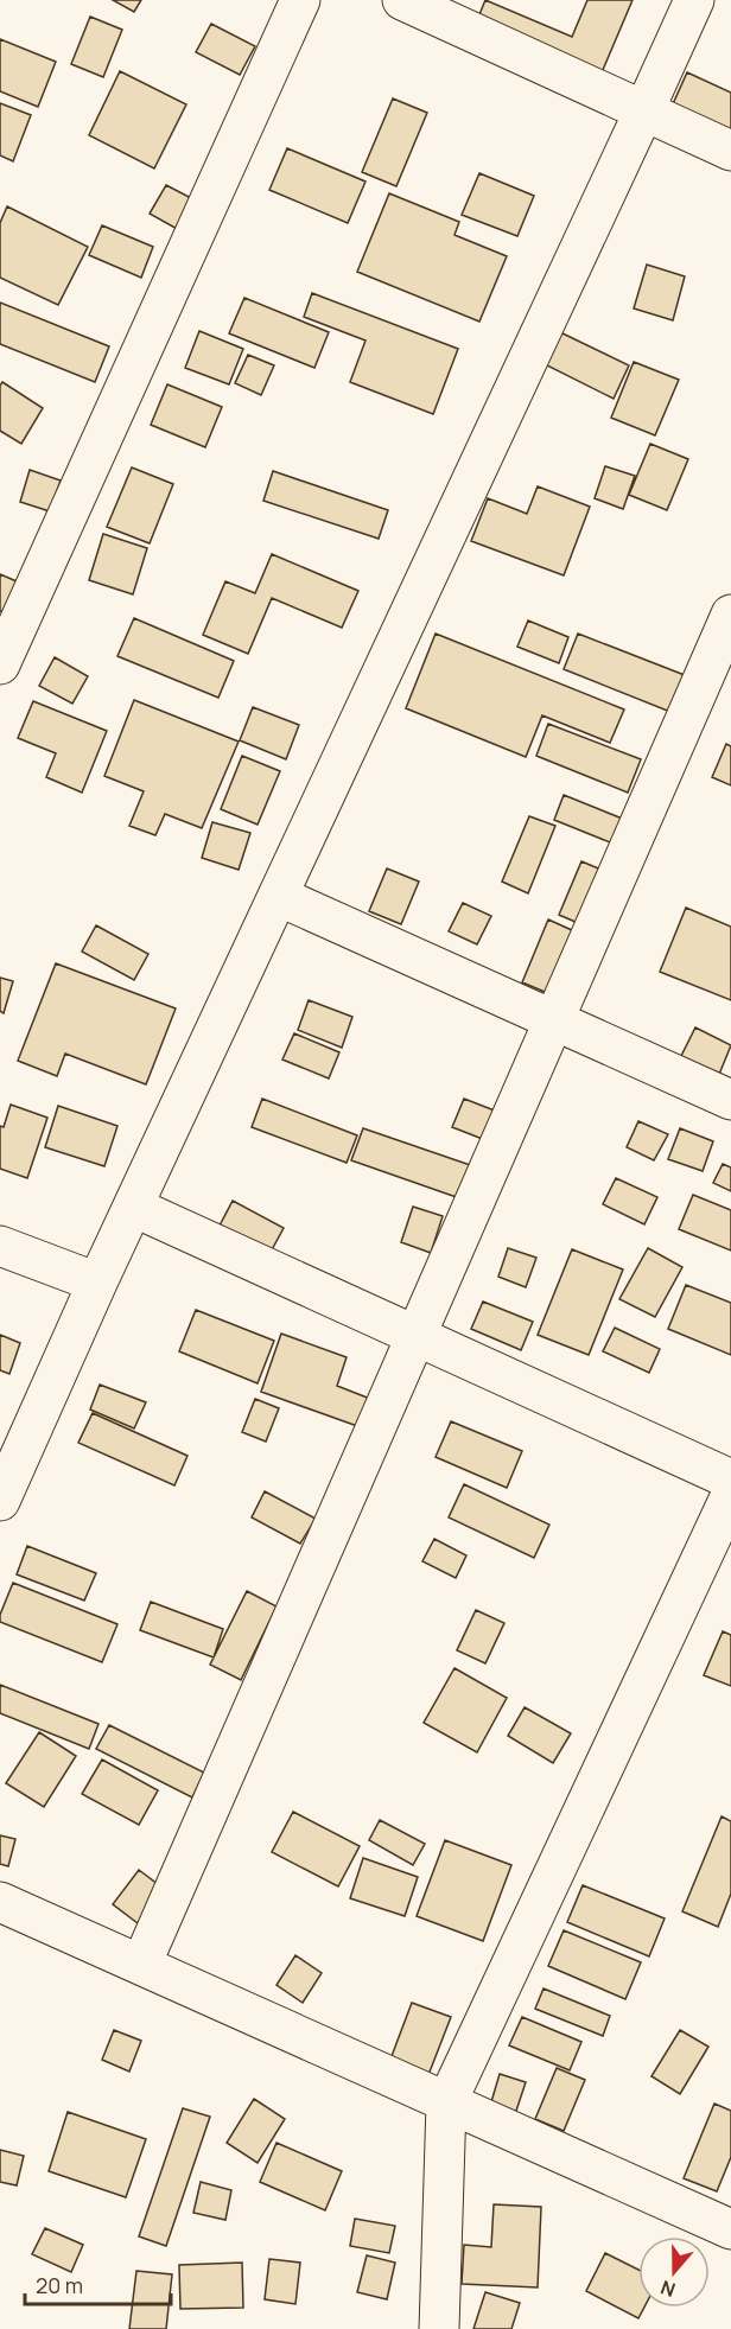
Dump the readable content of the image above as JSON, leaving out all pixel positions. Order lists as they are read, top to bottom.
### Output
{
  "scale_bar": "20 m",
  "north": "bottom"
}
